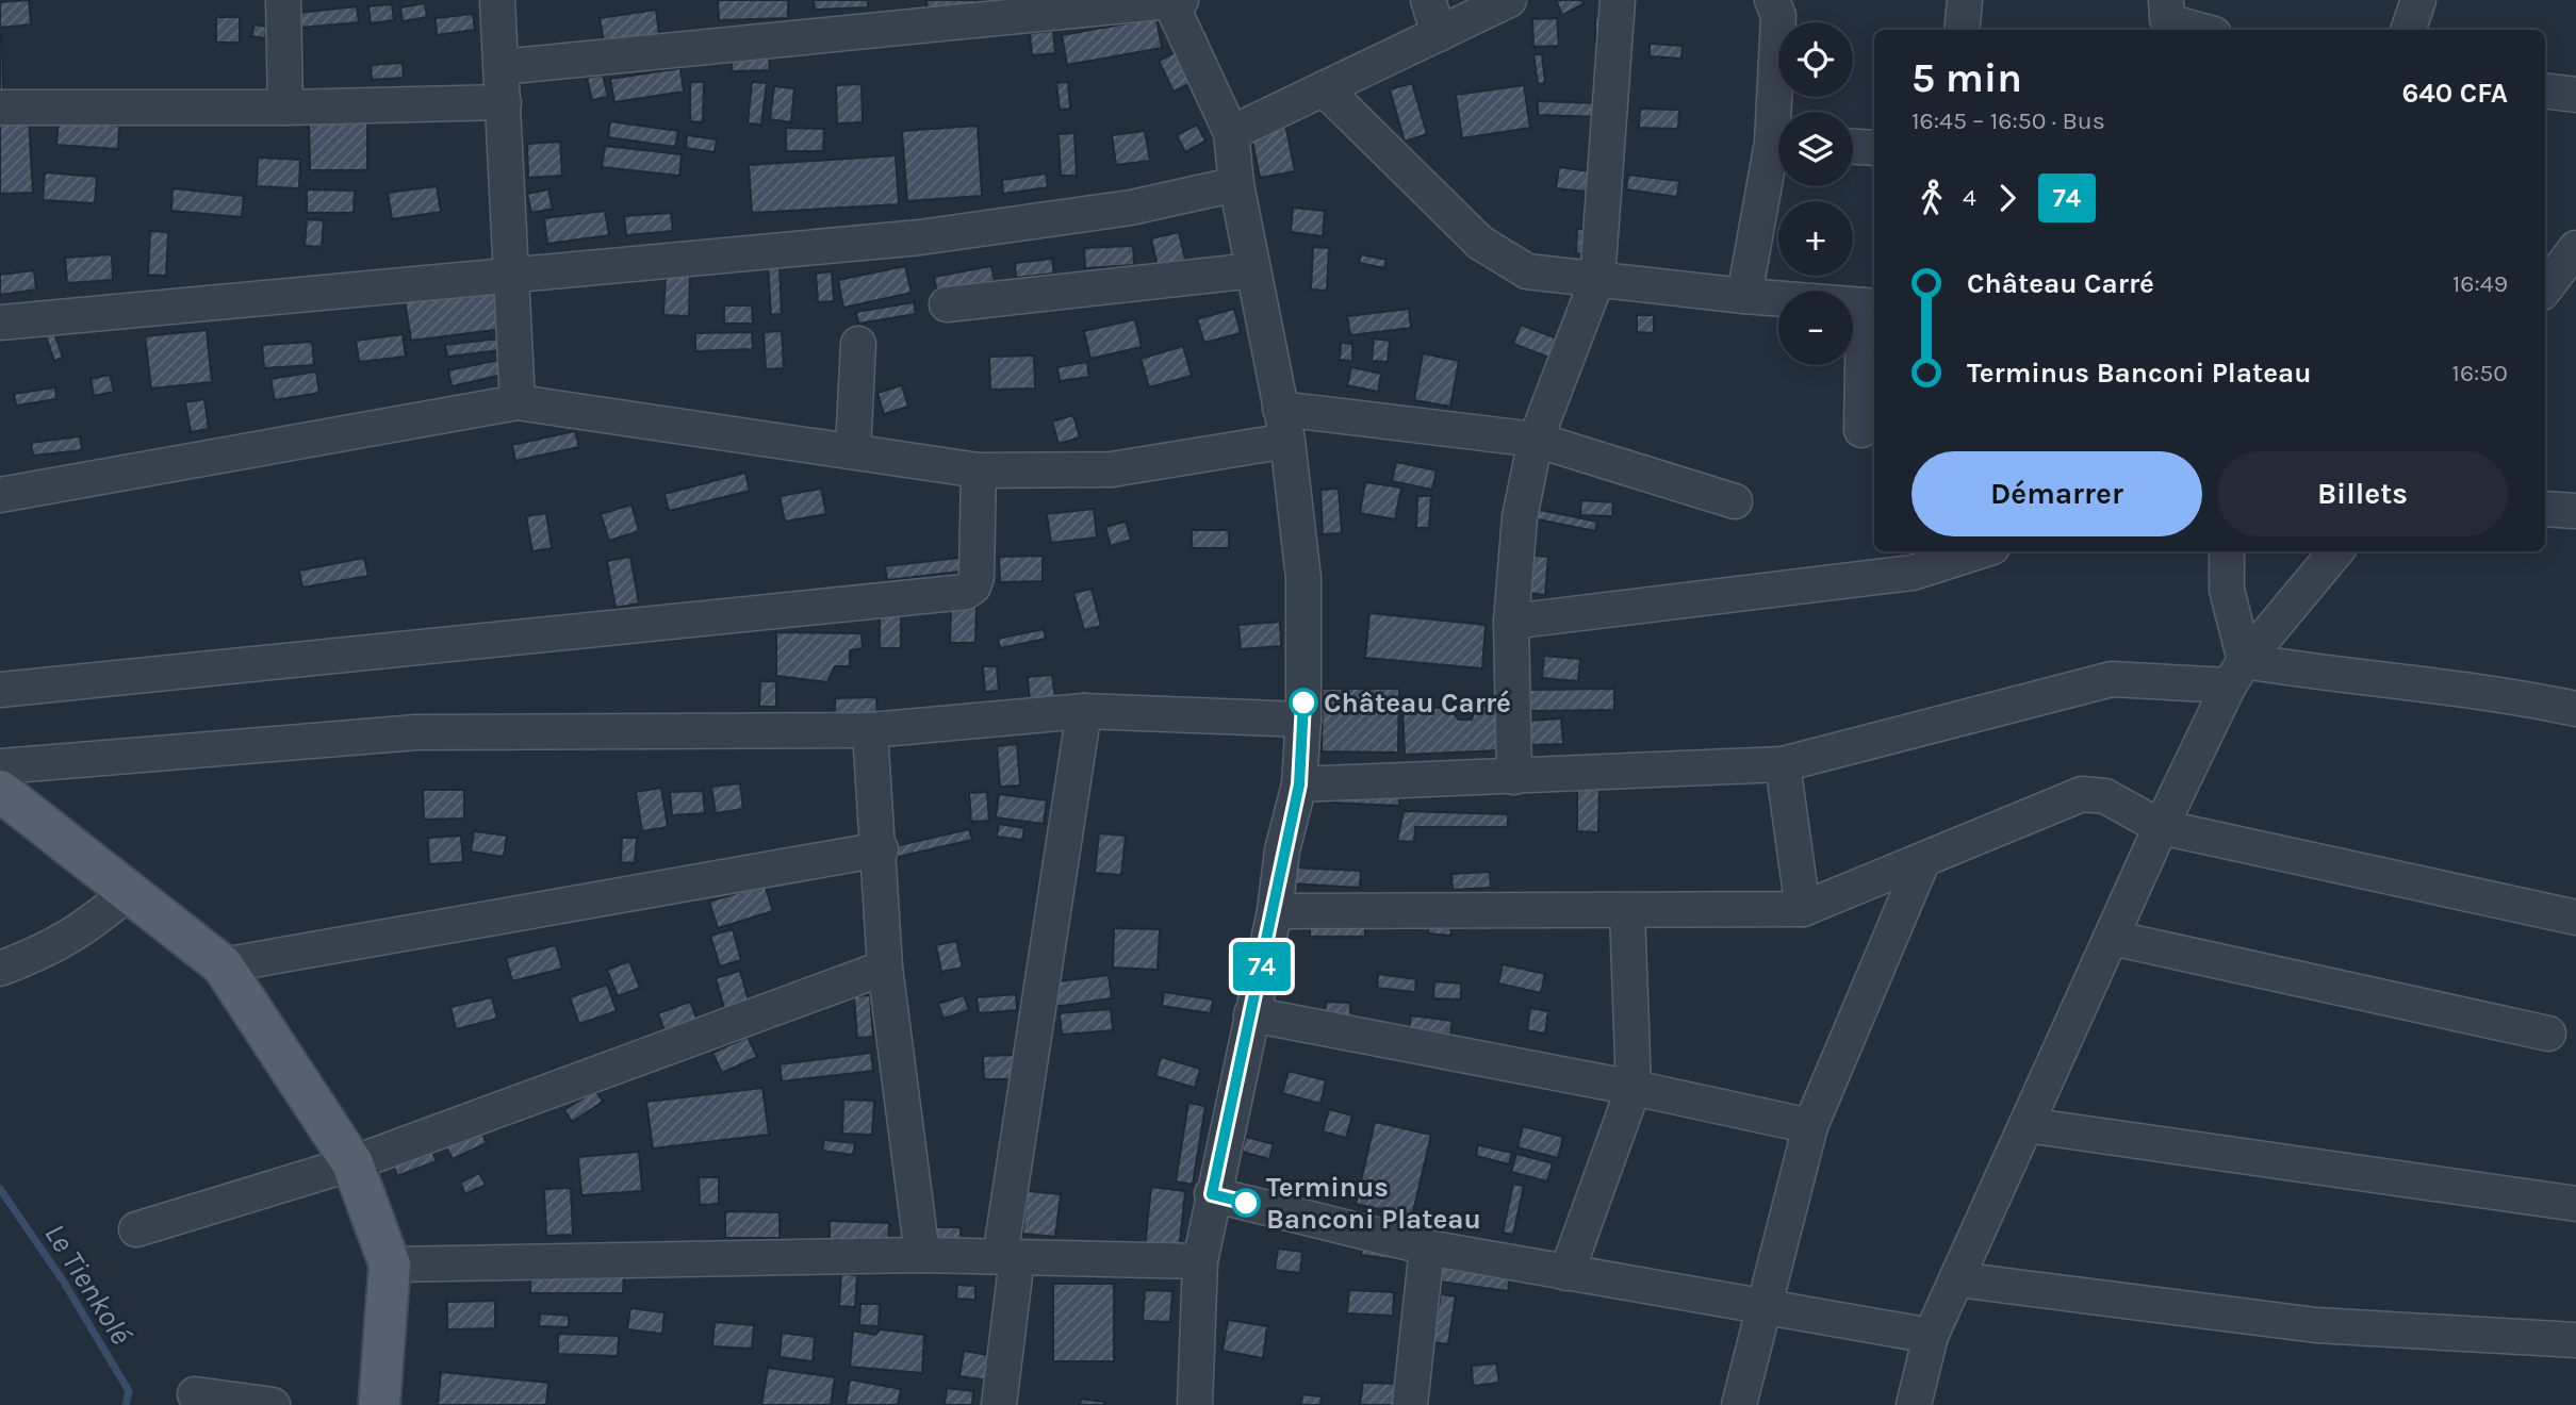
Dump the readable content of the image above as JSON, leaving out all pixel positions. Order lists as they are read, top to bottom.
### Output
{
  "water": ["Le Tienkolé"],
  "places": ["Château Carré", "Terminus Banconi Plateau"],
  "lines": ["bus line 74"],
  "page": {
    "on_map": "74",
    "map_buttons": ["+", "−"],
    "heading": ["5 min", "16:45 – 16:50 · Bus", "640 CFA"],
    "legs": ["4", "74"],
    "list": [
      {
        "name": "Château Carré",
        "value": "16:49"
      },
      {
        "name": "Terminus Banconi Plateau",
        "value": "16:50"
      }
    ],
    "buttons": ["Démarrer", "Billets"]
  }
}
